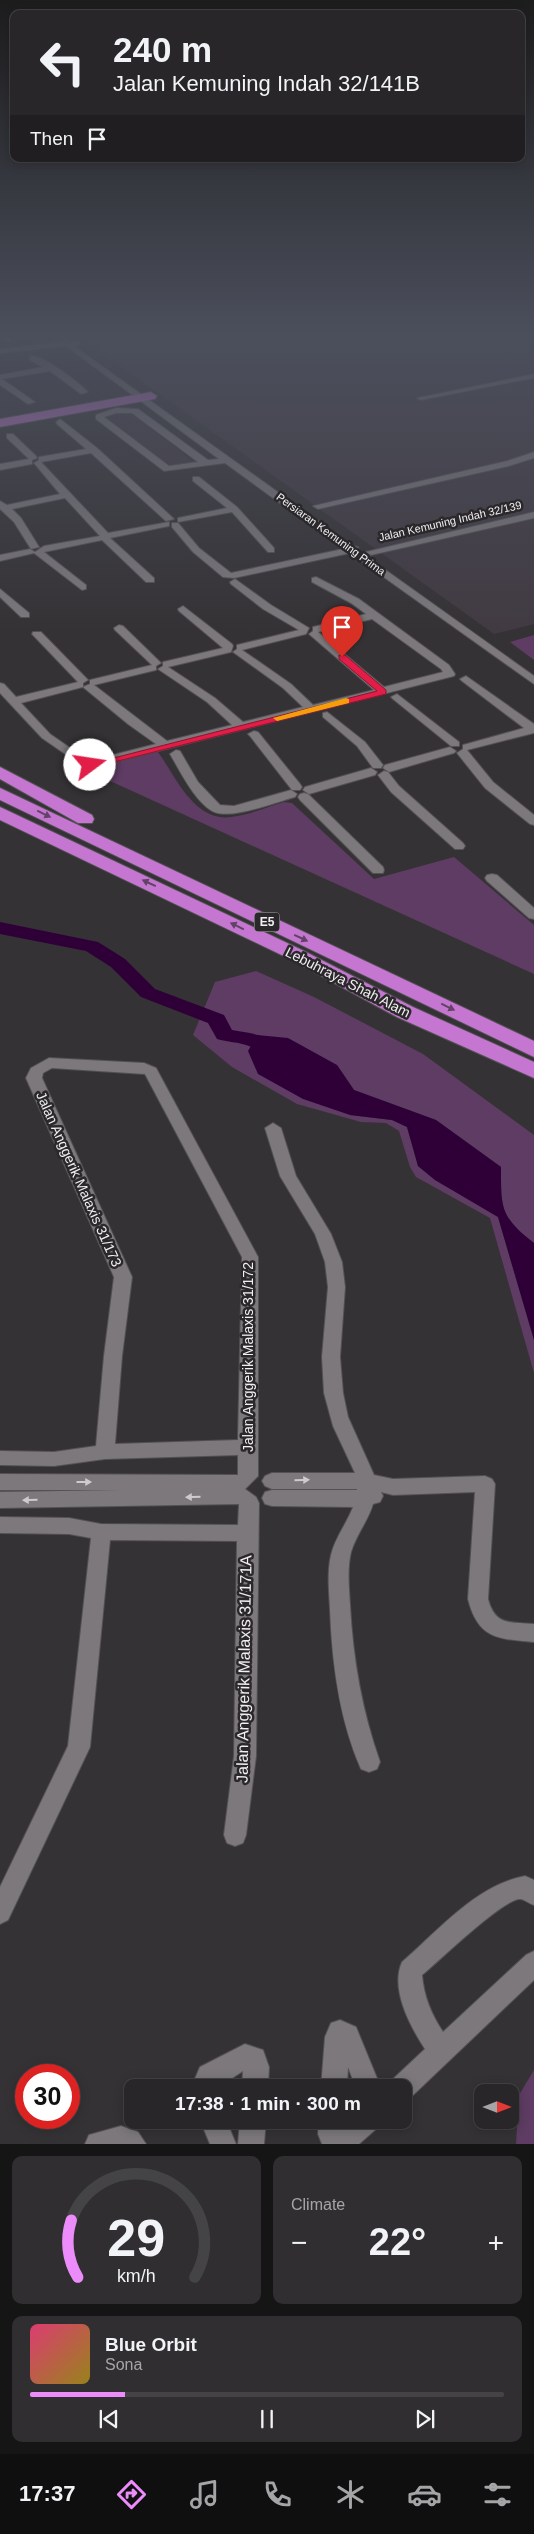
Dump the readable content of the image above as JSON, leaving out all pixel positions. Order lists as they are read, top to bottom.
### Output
{
  "streets": {
    "highway": ["E5", "Lebuhraya Shah Alam"],
    "street": [
      "Jalan Kemuning Indah 32/139",
      "Persiaran Kemuning Prima",
      "Jalan Anggerik Malaxis 31/173",
      "Jalan Anggerik Malaxis 31/172",
      "Jalan Anggerik Malaxis 31/171A"
    ]
  },
  "crossings": [
    ["Jalan Kemuning Indah 32/139", "Persiaran Kemuning Prima"],
    ["Jalan Anggerik Malaxis 31/173", "Jalan Anggerik Malaxis 31/172"],
    ["Jalan Anggerik Malaxis 31/172", "Jalan Anggerik Malaxis 31/171A"]
  ],
  "north": "right",
  "page": {
    "turn": ["240 m", "Jalan Kemuning Indah 32/141B"],
    "then": "Then",
    "limit": "30",
    "trip": "17:38 · 1 min · 300 m",
    "tile": "Climate",
    "heat": ["−", "22°", "+"],
    "song": ["Blue Orbit", "Sona"],
    "tabs": "17:37",
    "gauge": ["29", "km/h"]
  }
}
